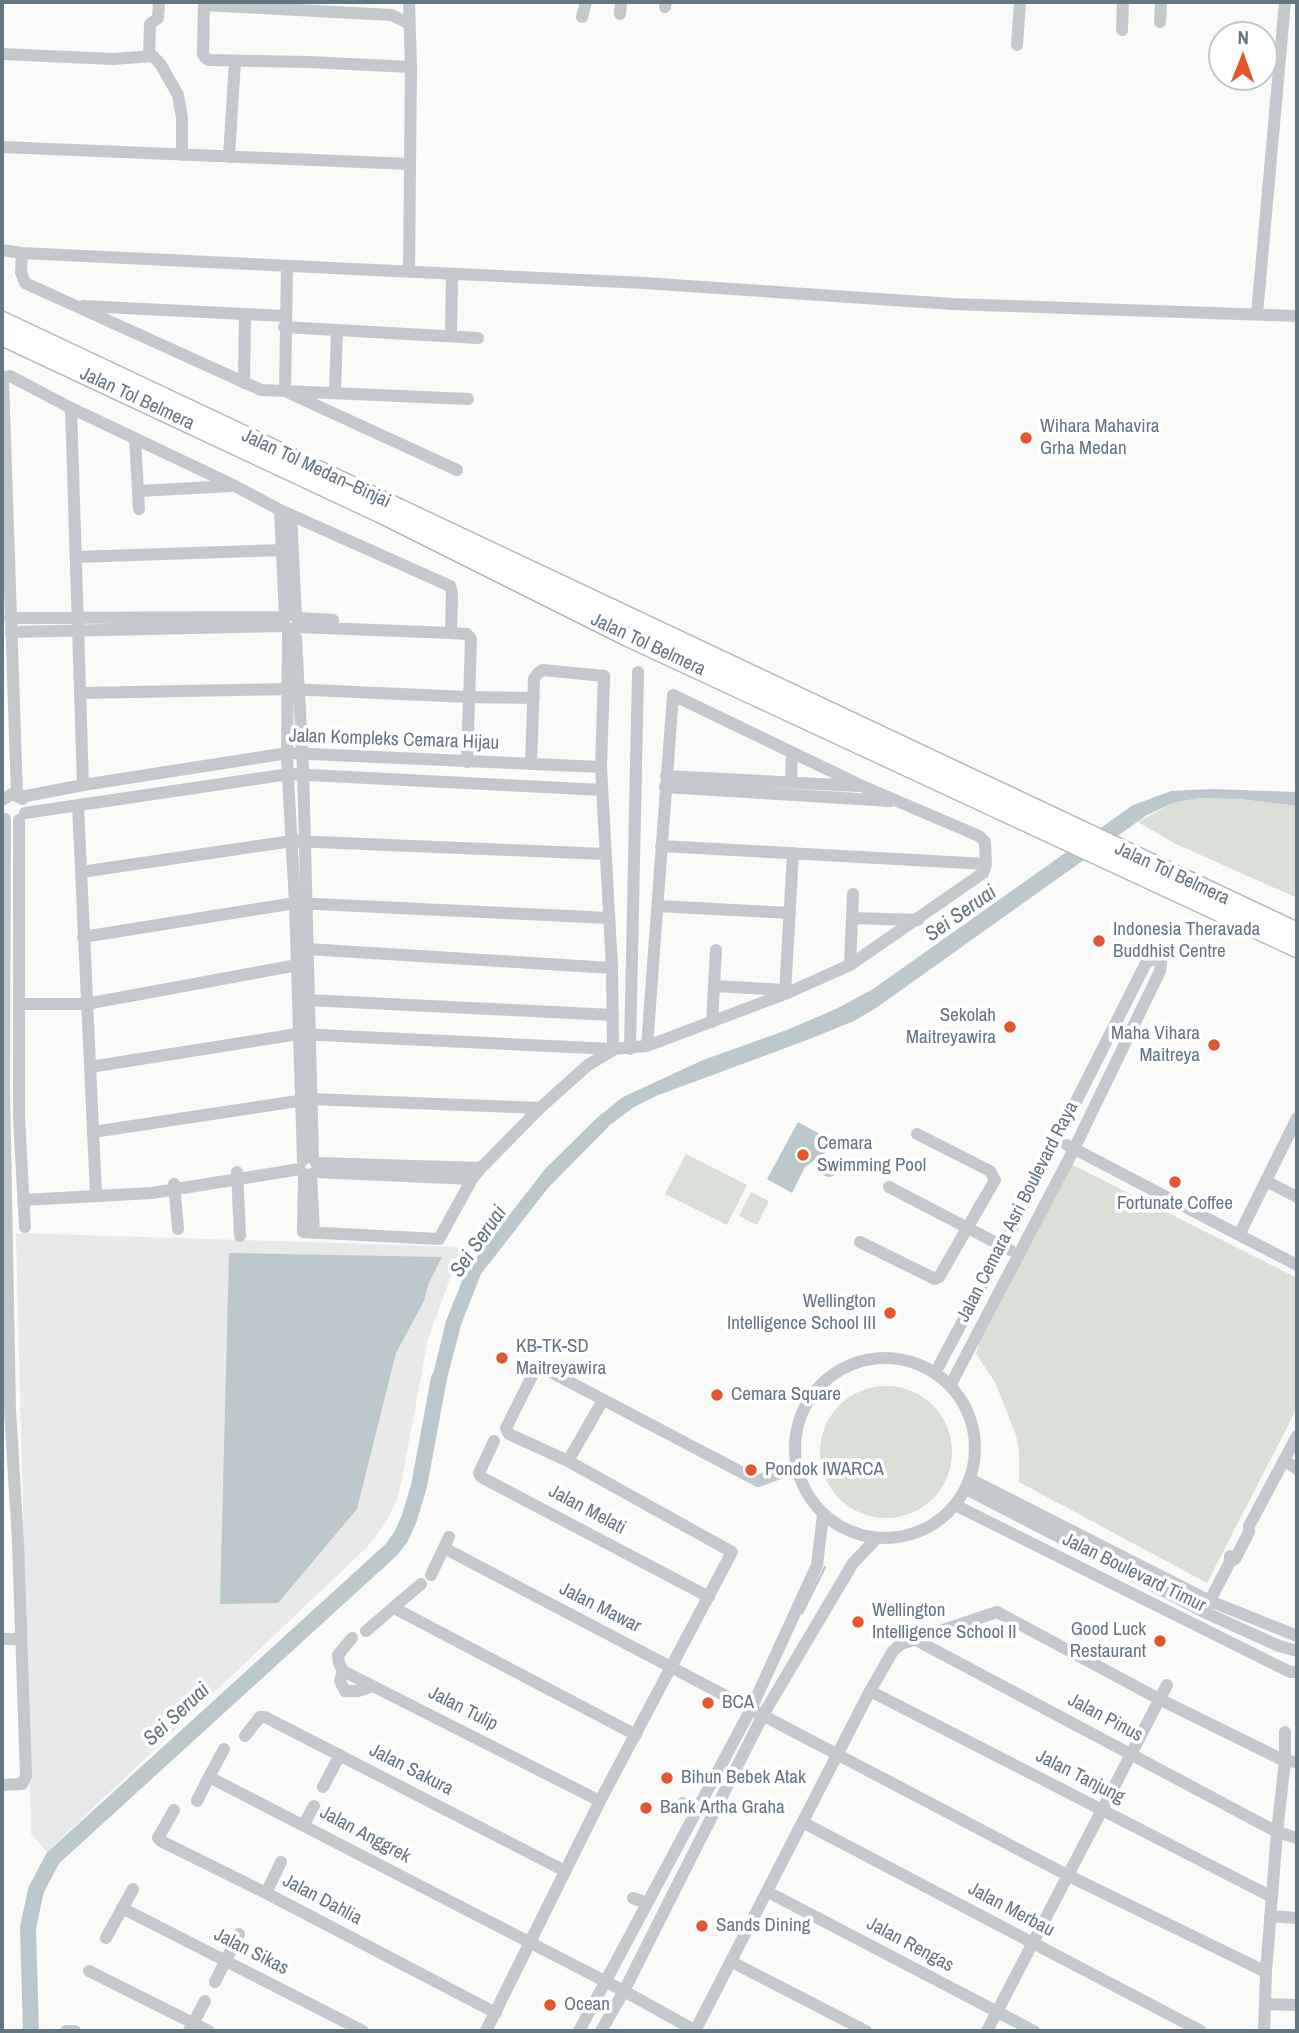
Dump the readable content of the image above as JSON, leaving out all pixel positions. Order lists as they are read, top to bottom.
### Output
{
  "streets": {
    "highway": ["Jalan Tol Belmera", "Jalan Tol Medan–Binjai"],
    "street": [
      "Jalan Kompleks Cemara Hijau",
      "Jalan Cemara Asri Boulevard Raya",
      "Jalan Melati",
      "Jalan Boulevard Timur",
      "Jalan Mawar",
      "Jalan Tulip",
      "Jalan Pinus",
      "Jalan Sakura",
      "Jalan Tanjung",
      "Jalan Anggrek",
      "Jalan Dahlia",
      "Jalan Merbau",
      "Jalan Rengas",
      "Jalan Sikas"
    ]
  },
  "crossings": [
    ["Jalan Tol Belmera", "Jalan Tol Medan–Binjai"],
    ["Jalan Cemara Asri Boulevard Raya", "Jalan Boulevard Timur"]
  ],
  "water": ["Sei Seruai"],
  "places": [
    "Wihara Mahavira Grha Medan",
    "Indonesia Theravada Buddhist Centre",
    "Sekolah Maitreyawira",
    "Maha Vihara Maitreya",
    "Cemara Swimming Pool",
    "Fortunate Coffee",
    "Wellington Intelligence School III",
    "KB-TK-SD Maitreyawira",
    "Cemara Square",
    "Pondok IWARCA",
    "Wellington Intelligence School II",
    "Good Luck Restaurant",
    "BCA",
    "Bihun Bebek Atak",
    "Bank Artha Graha",
    "Sands Dining",
    "Ocean"
  ],
  "north": "top"
}
